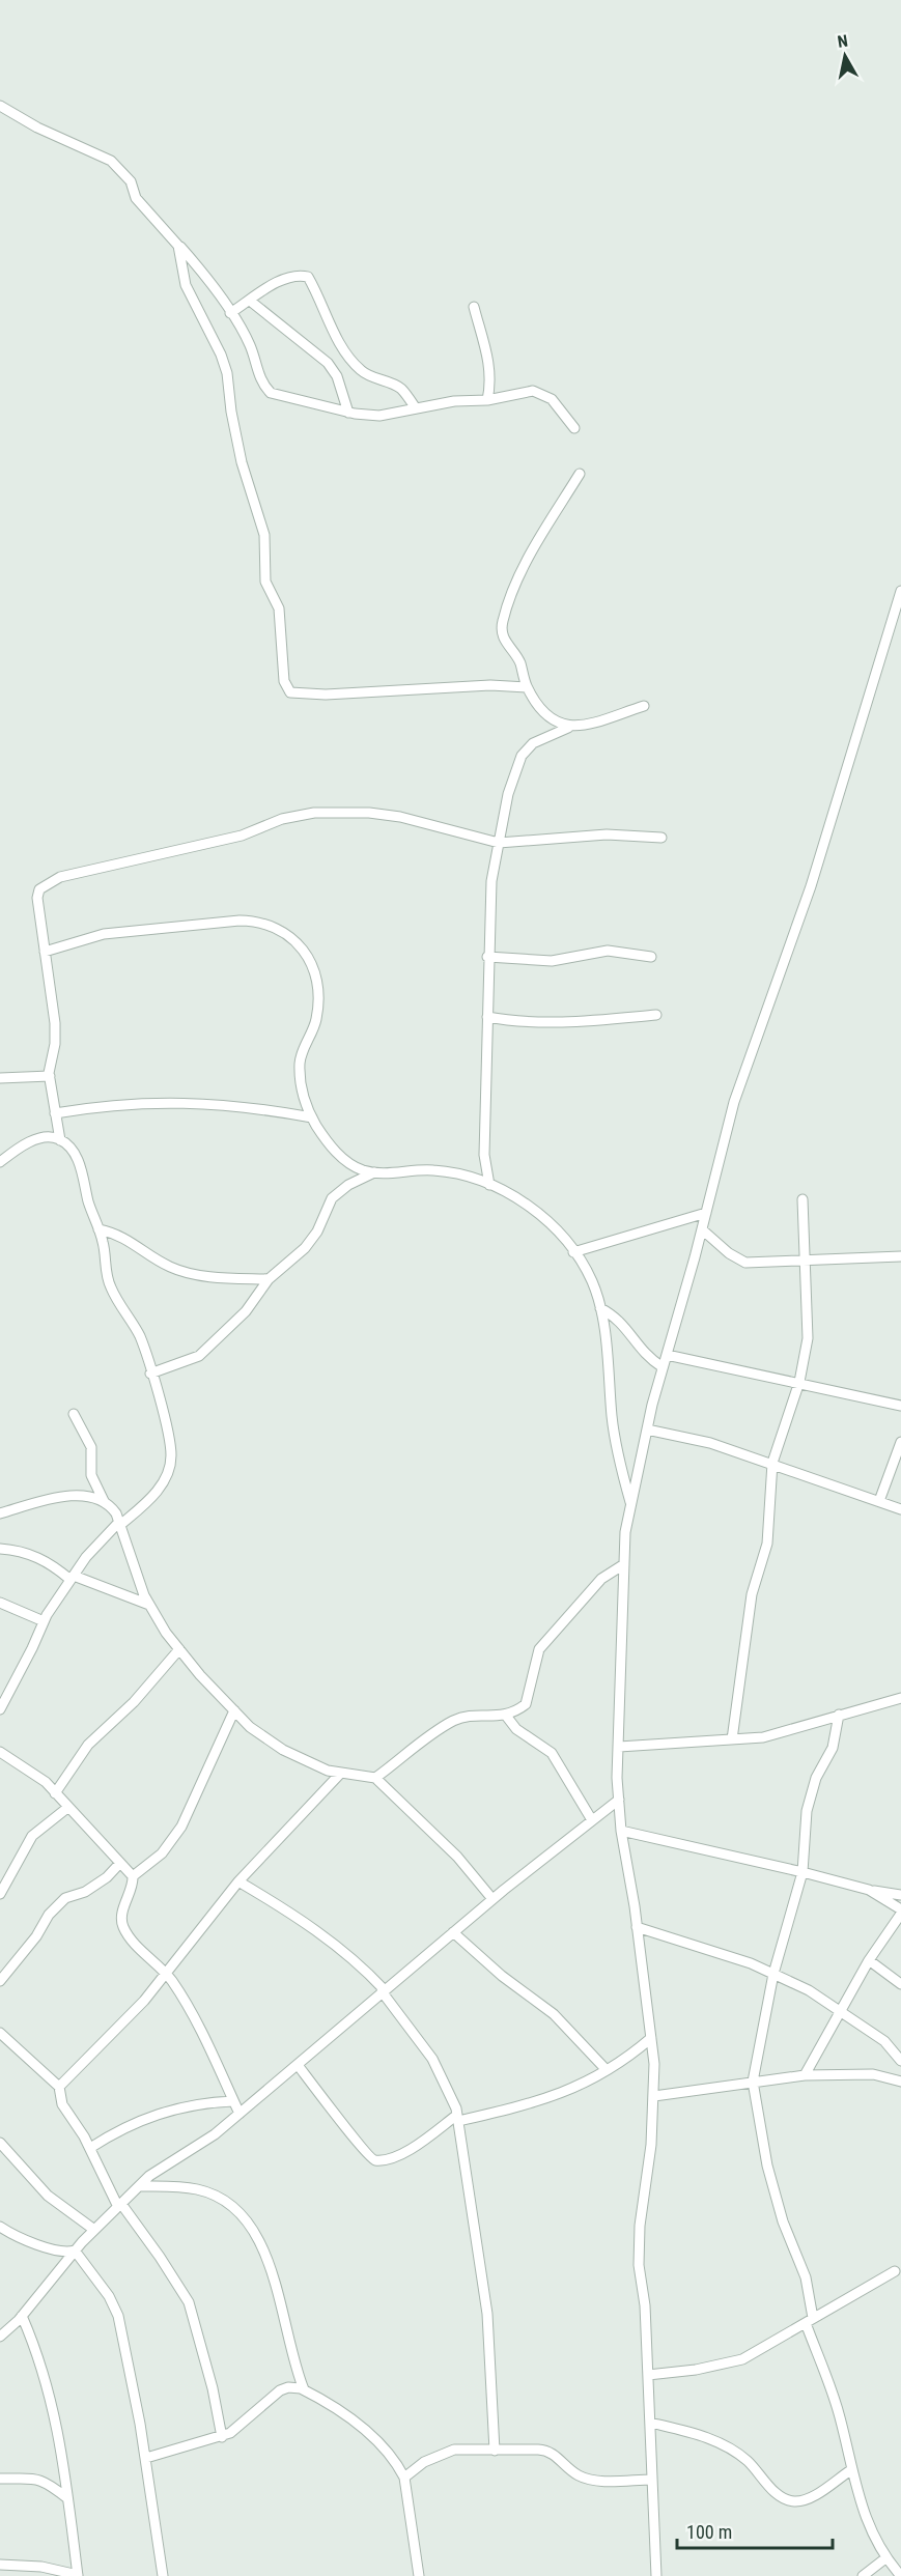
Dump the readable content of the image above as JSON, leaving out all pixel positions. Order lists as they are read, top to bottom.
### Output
{
  "scale_bar": "100 m",
  "north": "top"
}
